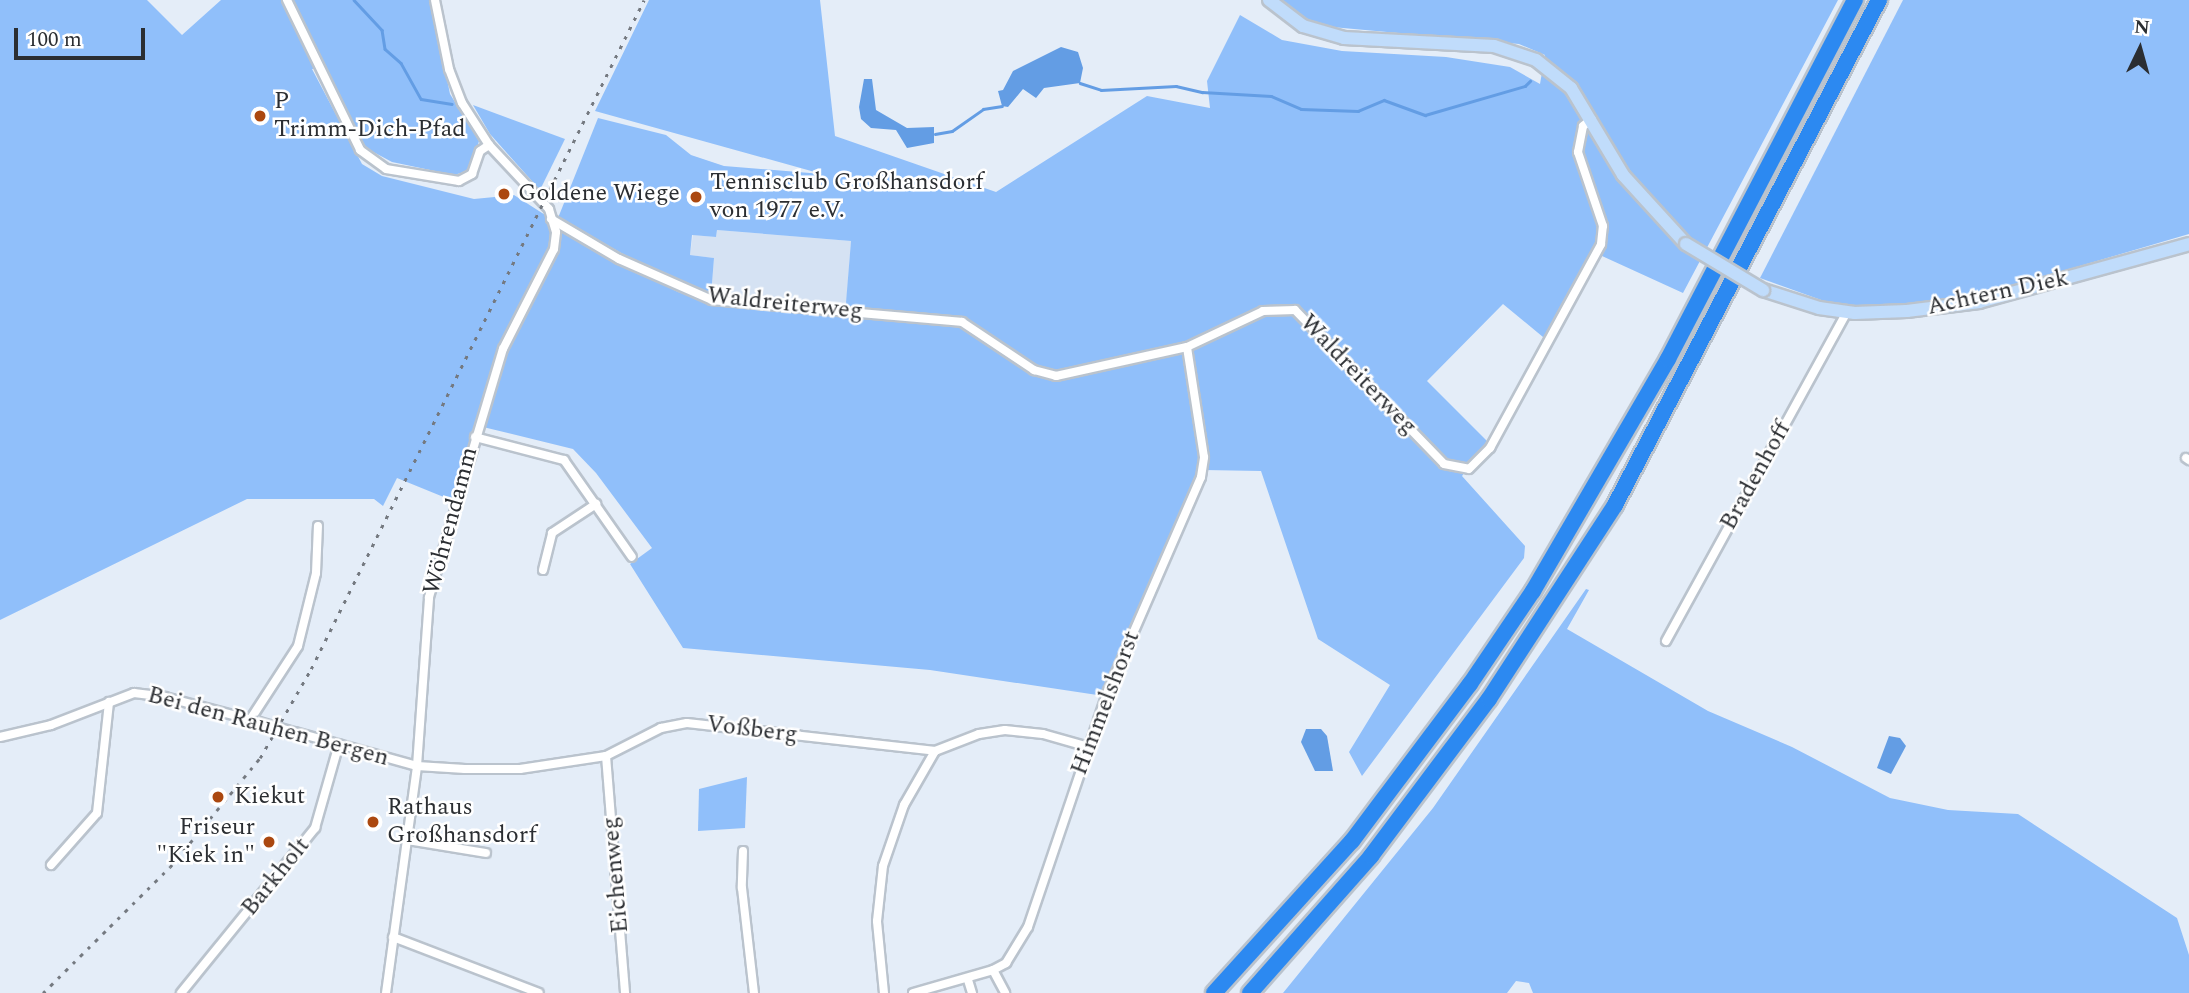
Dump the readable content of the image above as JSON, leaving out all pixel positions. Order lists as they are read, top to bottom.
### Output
{
  "streets": {
    "main road": ["Achtern Diek"],
    "street": [
      "Waldreiterweg",
      "Bradenhoff",
      "Wöhrendamm",
      "Himmelshorst",
      "Bei den Rauhen Bergen",
      "Voßberg",
      "Eichenweg",
      "Barkholt"
    ]
  },
  "crossings": [
    ["Achtern Diek", "Waldreiterweg"],
    ["Achtern Diek", "Bradenhoff"],
    ["Waldreiterweg", "Wöhrendamm"],
    ["Waldreiterweg", "Himmelshorst"],
    ["Wöhrendamm", "Bei den Rauhen Bergen"],
    ["Wöhrendamm", "Voßberg"],
    ["Himmelshorst", "Voßberg"],
    ["Bei den Rauhen Bergen", "Voßberg"],
    ["Bei den Rauhen Bergen", "Barkholt"],
    ["Voßberg", "Eichenweg"]
  ],
  "places": [
    "P Trimm-Dich-Pfad",
    "Goldene Wiege",
    "Tennisclub Großhansdorf von 1977 e.V.",
    "Kiekut",
    "Rathaus Großhansdorf",
    "Friseur \"Kiek in\""
  ],
  "scale_bar": "100 m",
  "north": "top"
}
